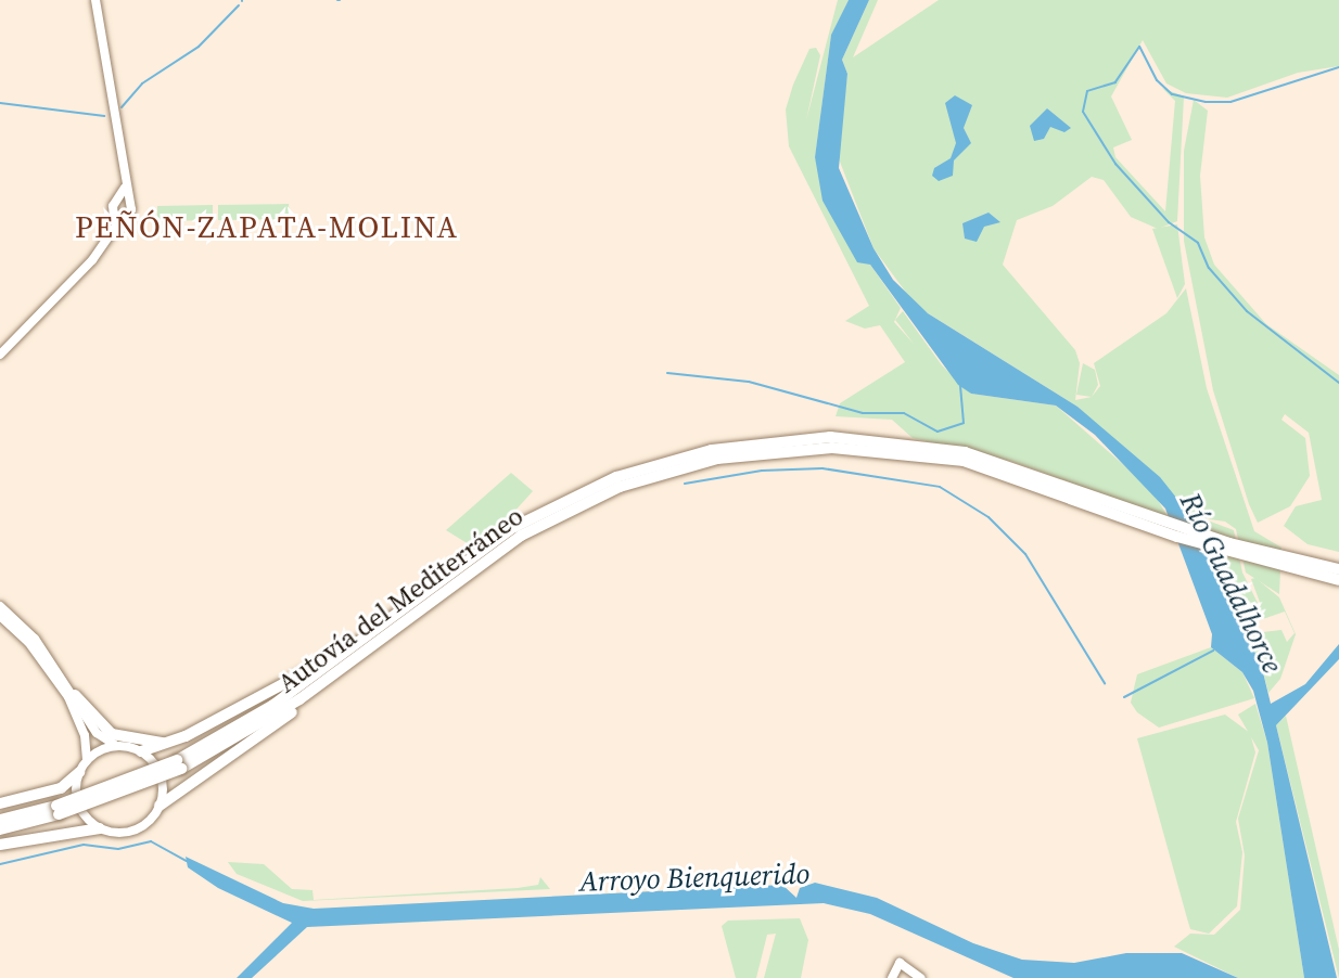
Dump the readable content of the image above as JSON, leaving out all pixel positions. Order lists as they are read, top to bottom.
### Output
{
  "streets": {
    "highway": ["Autovía del Mediterráneo"]
  },
  "districts": ["PEÑÓN-ZAPATA-MOLINA"],
  "water": ["Río Guadalhorce", "Arroyo Bienquerido"]
}
